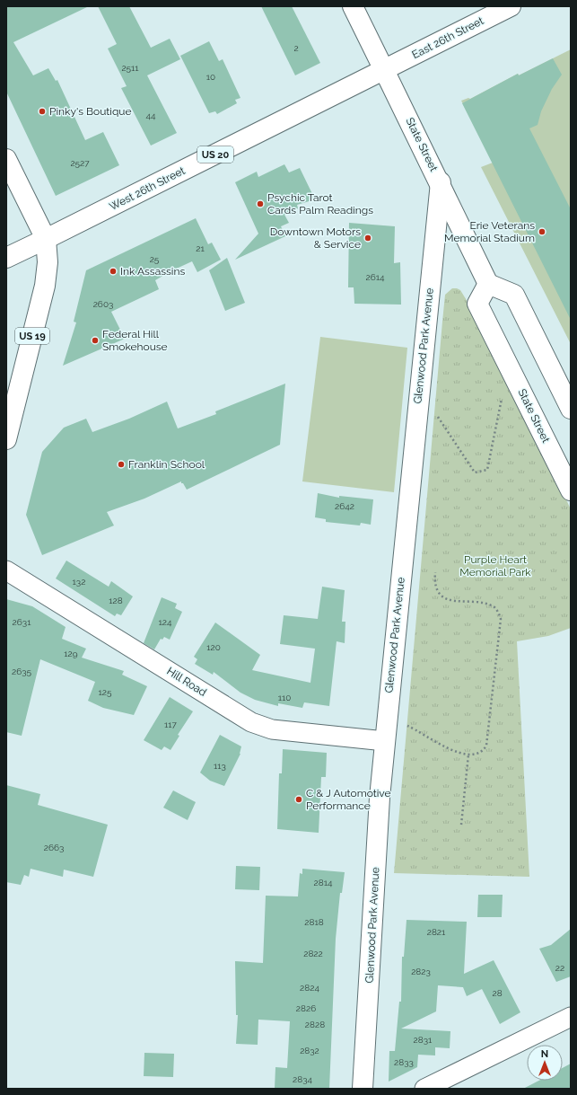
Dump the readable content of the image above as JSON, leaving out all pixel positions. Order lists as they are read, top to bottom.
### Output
{
  "streets": {
    "main road": [
      "East 26th Street",
      "State Street",
      "US 20",
      "West 26th Street",
      "US 19",
      "Glenwood Park Avenue"
    ],
    "street": ["Hill Road"]
  },
  "crossings": [
    ["East 26th Street", "State Street"],
    ["East 26th Street", "West 26th Street"],
    ["State Street", "West 26th Street"],
    ["State Street", "Glenwood Park Avenue"],
    ["West 26th Street", "US 19"],
    ["Glenwood Park Avenue", "Hill Road"]
  ],
  "parks": ["Purple Heart Memorial Park"],
  "places": [
    "Pinky's Boutique",
    "Psychic Tarot Cards Palm Readings",
    "Erie Veterans Memorial Stadium",
    "Downtown Motors & Service",
    "Ink Assassins",
    "Federal Hill Smokehouse",
    "Franklin School",
    "C & J Automotive Performance"
  ],
  "house_numbers": [
    "2",
    "2511",
    "10",
    "44",
    "2527",
    "21",
    "25",
    "2614",
    "2603",
    "2642",
    "132",
    "128",
    "2631",
    "124",
    "120",
    "129",
    "2635",
    "125",
    "110",
    "117",
    "113",
    "2663",
    "2814",
    "2818",
    "2821",
    "2822",
    "22",
    "2823",
    "2824",
    "28",
    "2826",
    "2828",
    "2831",
    "2832",
    "2833",
    "2834"
  ],
  "north": "top"
}
